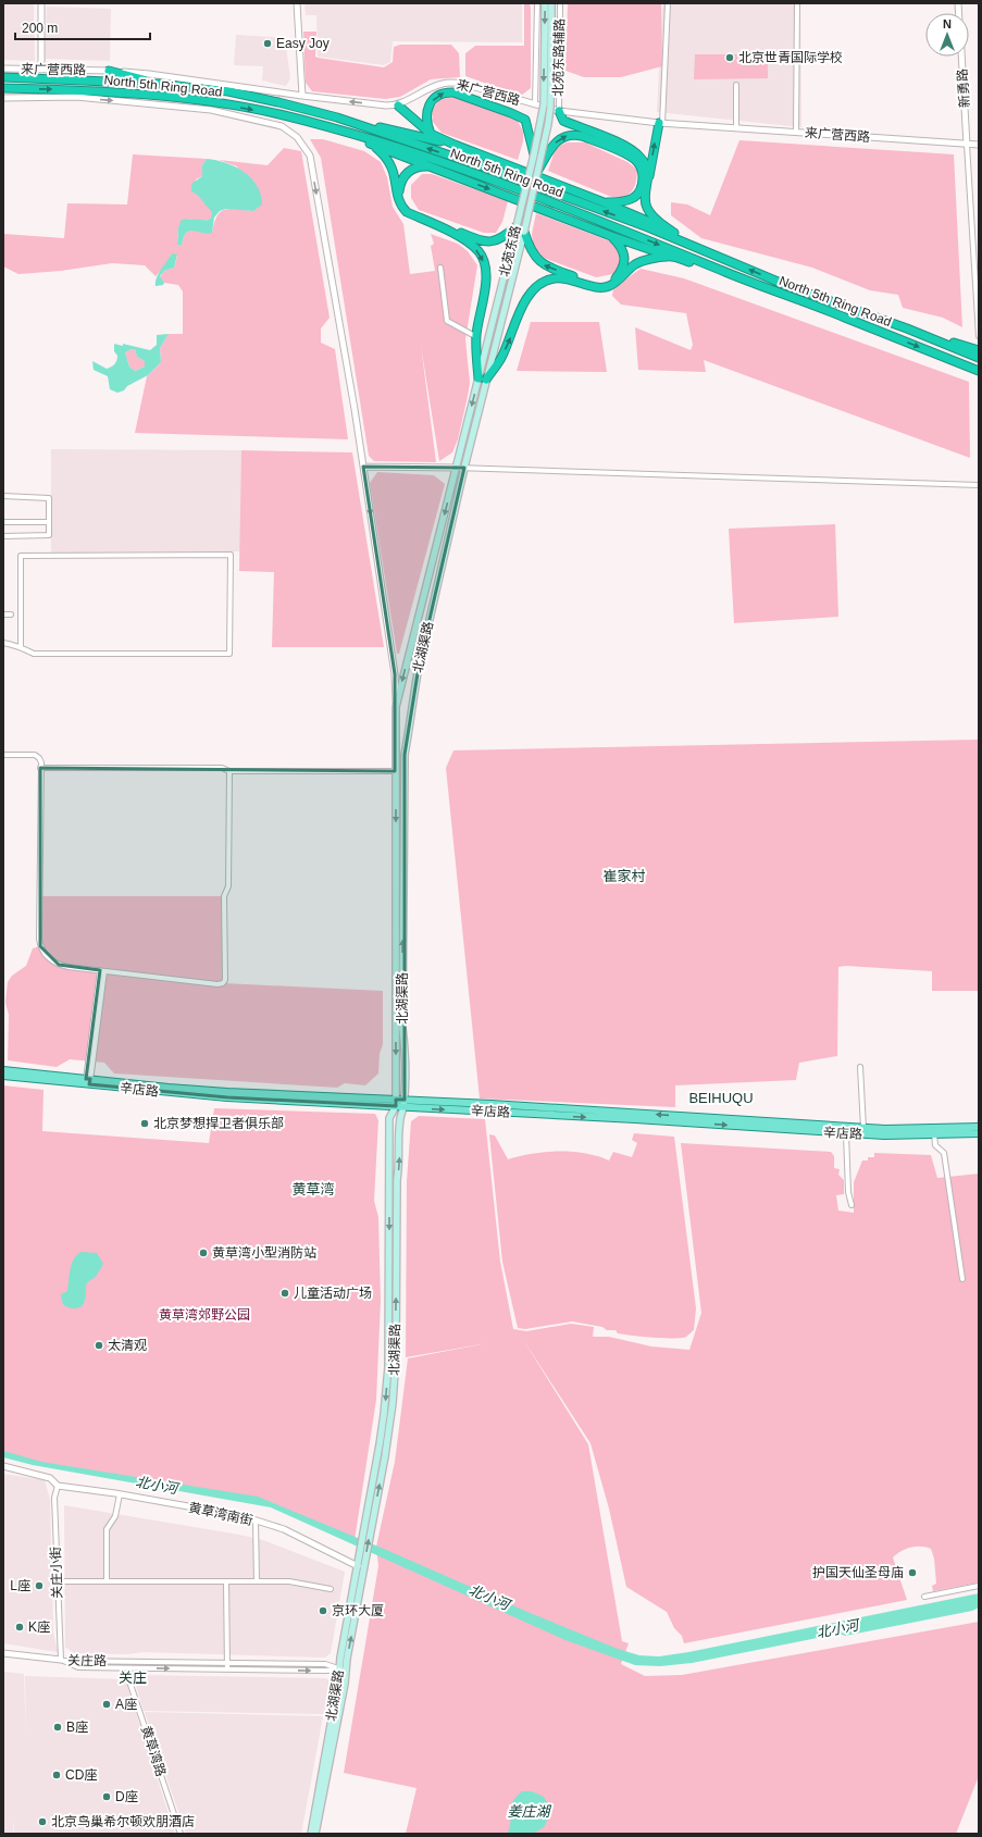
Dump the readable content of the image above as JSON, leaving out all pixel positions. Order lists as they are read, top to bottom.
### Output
{
  "streets": {
    "highway": ["North 5th Ring Road"],
    "main road": ["北苑东路", "北湖渠路", "辛店路"],
    "street": [
      "北苑东路辅路",
      "来广营西路",
      "新勇路",
      "黄草湾南街",
      "关庄小街",
      "关庄路",
      "黄草湾路"
    ]
  },
  "crossings": [
    ["北苑东路辅路", "来广营西路"],
    ["来广营西路", "新勇路"],
    ["北苑东路", "北湖渠路"],
    ["北湖渠路", "辛店路"],
    ["北湖渠路", "黄草湾南街"],
    ["北湖渠路", "关庄路"],
    ["黄草湾南街", "关庄小街"],
    ["关庄小街", "关庄路"],
    ["关庄路", "黄草湾路"]
  ],
  "districts": [
    "崔家村",
    "BEIHUQU",
    "黄草湾",
    "关庄"
  ],
  "water": ["北小河", "姜庄湖"],
  "parks": ["黄草湾郊野公园"],
  "places": [
    "Easy Joy",
    "北京世青国际学校",
    "北京梦想捍卫者俱乐部",
    "黄草湾小型消防站",
    "儿童活动广场",
    "太清观",
    "护国天仙圣母庙",
    "L座",
    "京环大厦",
    "K座",
    "A座",
    "B座",
    "CD座",
    "D座",
    "北京鸟巢希尔顿欢朋酒店"
  ],
  "scale_bar": "200 m",
  "north": "top"
}
